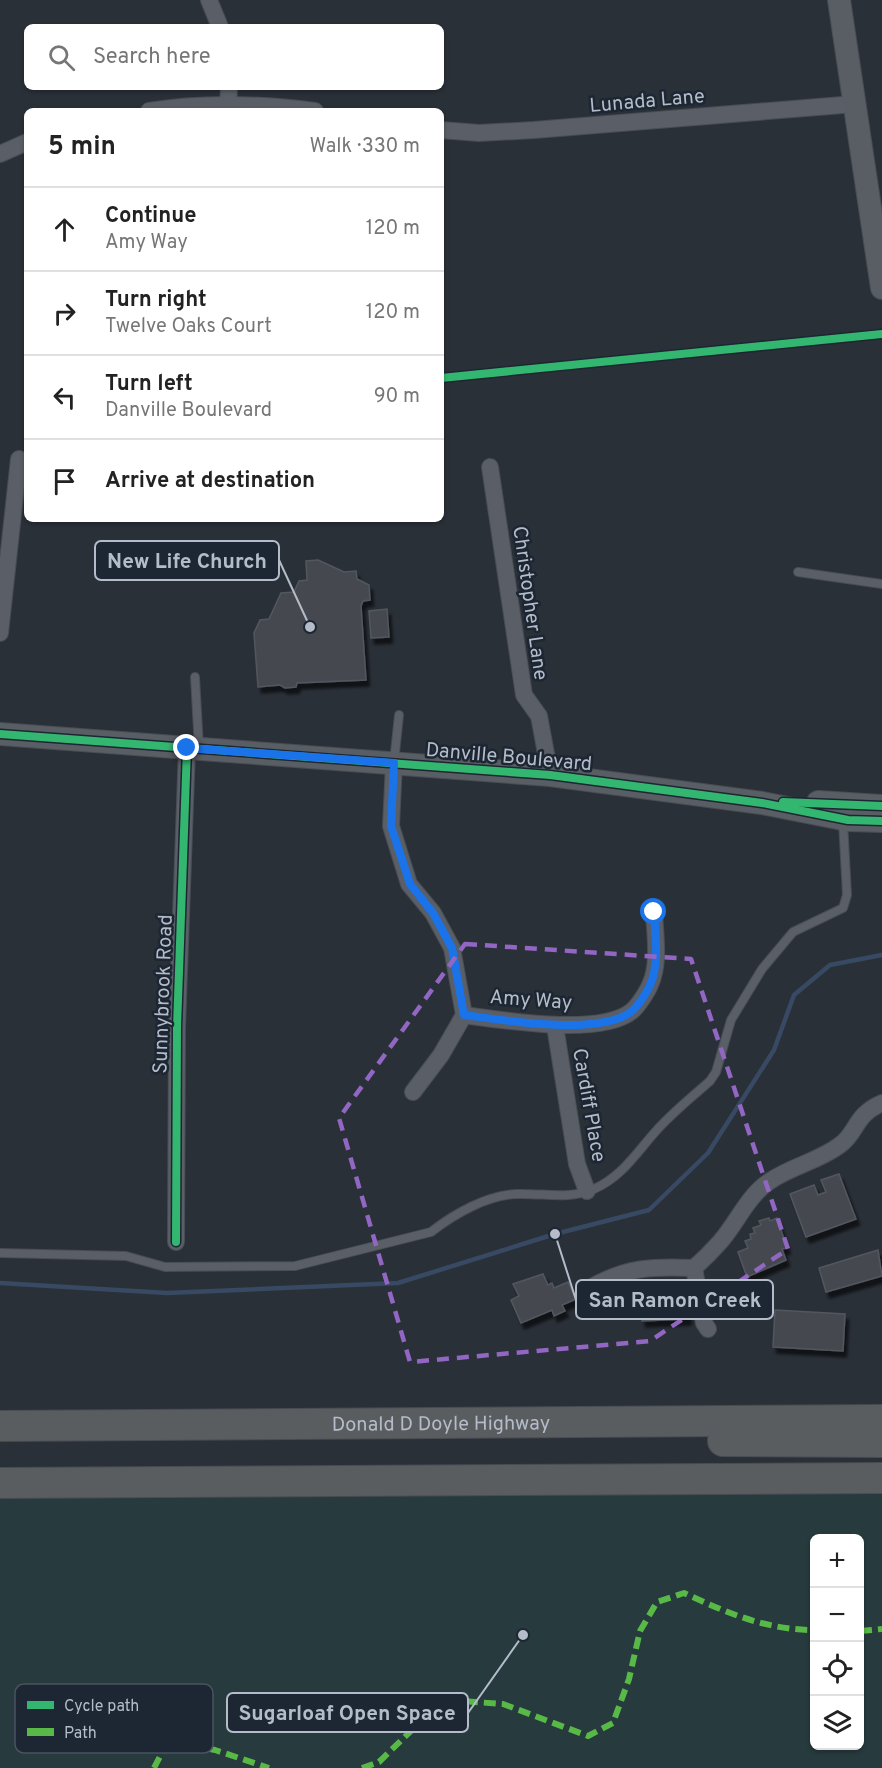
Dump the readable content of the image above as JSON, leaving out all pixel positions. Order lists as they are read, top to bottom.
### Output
{
  "streets": {
    "highway": ["Donald D Doyle Highway"],
    "main road": ["Danville Boulevard"],
    "street": [
      "Lunada Lane",
      "Christopher Lane",
      "Sunnybrook Road",
      "Amy Way",
      "Cardiff Place"
    ]
  },
  "crossings": [
    ["Christopher Lane", "Danville Boulevard"],
    ["Danville Boulevard", "Sunnybrook Road"],
    ["Amy Way", "Cardiff Place"]
  ],
  "places": ["New Life Church", "San Ramon Creek", "Sugarloaf Open Space"],
  "legend": ["Cycle path", "Path"],
  "page": {
    "search": "Search here",
    "heading": ["5 min", "Walk · 330 m"],
    "list": [
      ["Continue", "Amy Way", "120 m"],
      ["Turn right", "Twelve Oaks Court", "120 m"],
      ["Turn left", "Danville Boulevard", "90 m"],
      "Arrive at destination"
    ],
    "map_buttons": ["+", "−"]
  }
}
